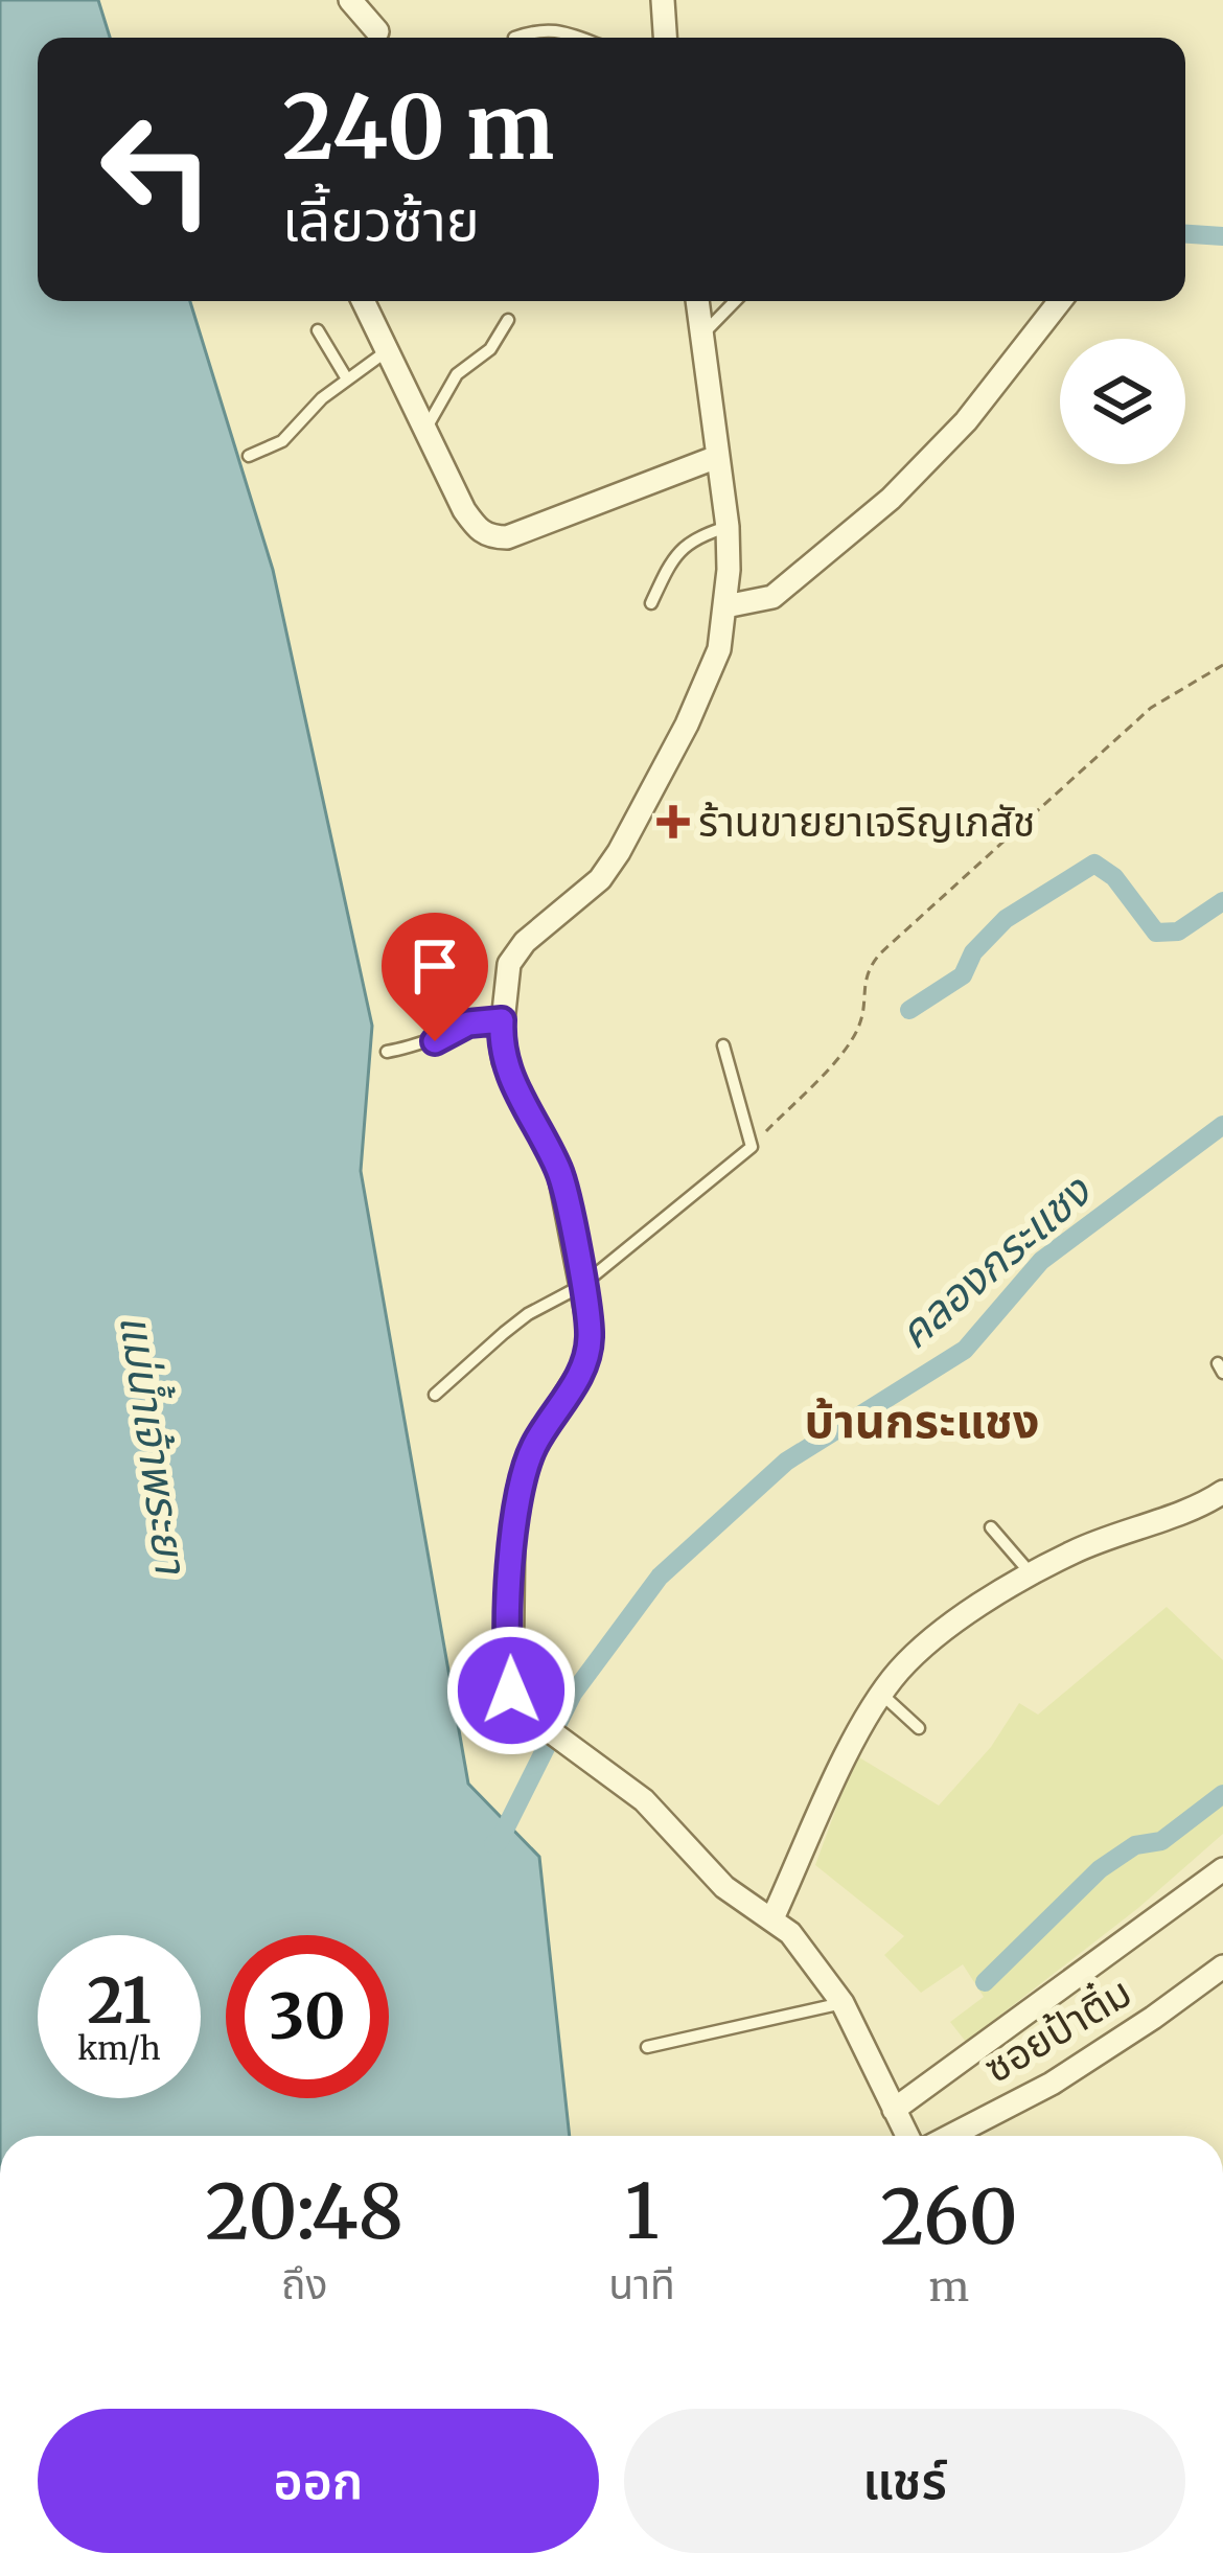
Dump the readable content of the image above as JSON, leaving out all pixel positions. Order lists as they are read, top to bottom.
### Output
{
  "streets": {
    "street": ["ซอยป้าติ๋ม"]
  },
  "districts": ["บ้านกระแชง"],
  "water": ["คลองกระแชง", "แม่น้ำเจ้าพระยา"],
  "places": {
    "health": ["ร้านขายยาเจริญเภสัช"]
  },
  "page": {
    "turn": ["240 m", "เลี้ยวซ้าย"],
    "speed": "21 km/h",
    "limit": "30",
    "eta": [
      "20:48",
      "ถึง",
      "1",
      "นาที",
      "260",
      "m"
    ],
    "buttons": ["ออก", "แชร์"]
  }
}
